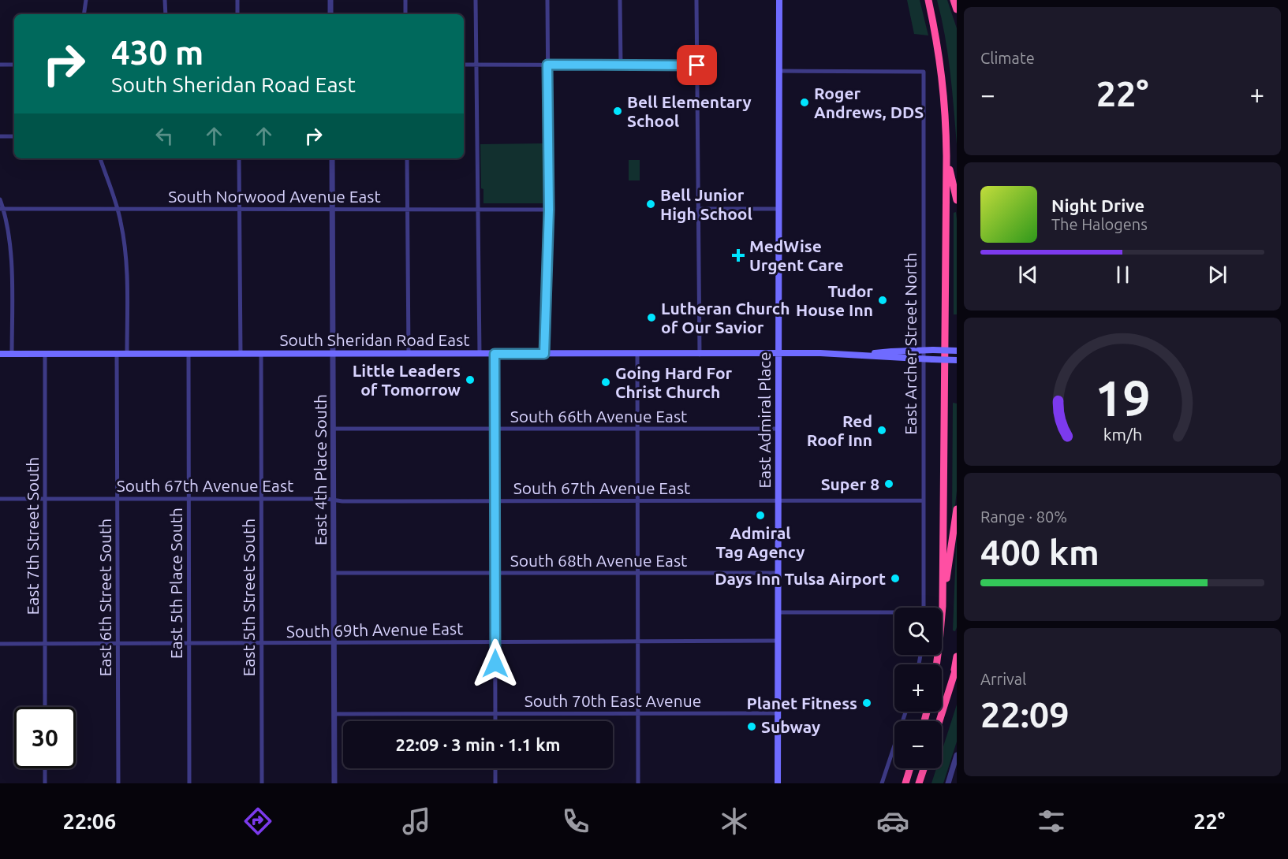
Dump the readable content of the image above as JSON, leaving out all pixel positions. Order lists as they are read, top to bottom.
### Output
{
  "streets": {
    "main road": ["South Sheridan Road East", "East Admiral Place"],
    "street": [
      "South Norwood Avenue East",
      "East Archer Street North",
      "South 66th Avenue East",
      "East 4th Place South",
      "South 67th Avenue East",
      "East 7th Street South",
      "South 68th Avenue East",
      "East 5th Place South",
      "East 6th Street South",
      "East 5th Street South",
      "South 69th Avenue East",
      "South 70th East Avenue"
    ]
  },
  "crossings": [
    ["South Norwood Avenue East", "East 4th Place South"],
    ["South Sheridan Road East", "East Admiral Place"],
    ["South Sheridan Road East", "East 4th Place South"],
    ["South Sheridan Road East", "East 7th Street South"],
    ["South Sheridan Road East", "East 5th Place South"],
    ["South Sheridan Road East", "East 6th Street South"],
    ["South Sheridan Road East", "East 5th Street South"],
    ["East Archer Street North", "East Admiral Place"],
    ["East Archer Street North", "South 67th Avenue East"],
    ["South 66th Avenue East", "East Admiral Place"],
    ["South 66th Avenue East", "East 4th Place South"],
    ["East Admiral Place", "South 67th Avenue East"],
    ["East Admiral Place", "South 68th Avenue East"],
    ["East Admiral Place", "South 69th Avenue East"],
    ["East Admiral Place", "South 70th East Avenue"],
    ["East 4th Place South", "South 67th Avenue East"],
    ["East 4th Place South", "South 68th Avenue East"],
    ["East 4th Place South", "South 69th Avenue East"],
    ["East 4th Place South", "South 70th East Avenue"],
    ["South 67th Avenue East", "East 7th Street South"],
    ["South 67th Avenue East", "East 5th Place South"],
    ["South 67th Avenue East", "East 6th Street South"],
    ["South 67th Avenue East", "East 5th Street South"],
    ["East 7th Street South", "South 69th Avenue East"],
    ["East 5th Place South", "South 69th Avenue East"],
    ["East 6th Street South", "South 69th Avenue East"],
    ["East 5th Street South", "South 69th Avenue East"]
  ],
  "places": {
    "other": [
      "Roger Andrews, DDS",
      "Bell Elementary School",
      "Bell Junior High School",
      "Tudor House Inn",
      "Lutheran Church of Our Savior",
      "Little Leaders of Tomorrow",
      "Going Hard For Christ Church",
      "Red Roof Inn",
      "Super 8",
      "Admiral Tag Agency",
      "Days Inn Tulsa Airport",
      "Planet Fitness",
      "Subway"
    ],
    "health": ["MedWise Urgent Care"]
  },
  "page": {
    "tile": [
      "Climate",
      ["Range · 80%", "400 km"],
      ["Arrival", "22:09"]
    ],
    "turn": ["430 m", "South Sheridan Road East"],
    "heat": ["−", "22°", "+"],
    "song": ["Night Drive", "The Halogens"],
    "map_buttons": ["+", "−"],
    "limit": "30",
    "trip": "22:09 · 3 min · 1.1 km",
    "tabs": ["22:06", "22°"],
    "gauge": ["19", "km/h"]
  }
}
